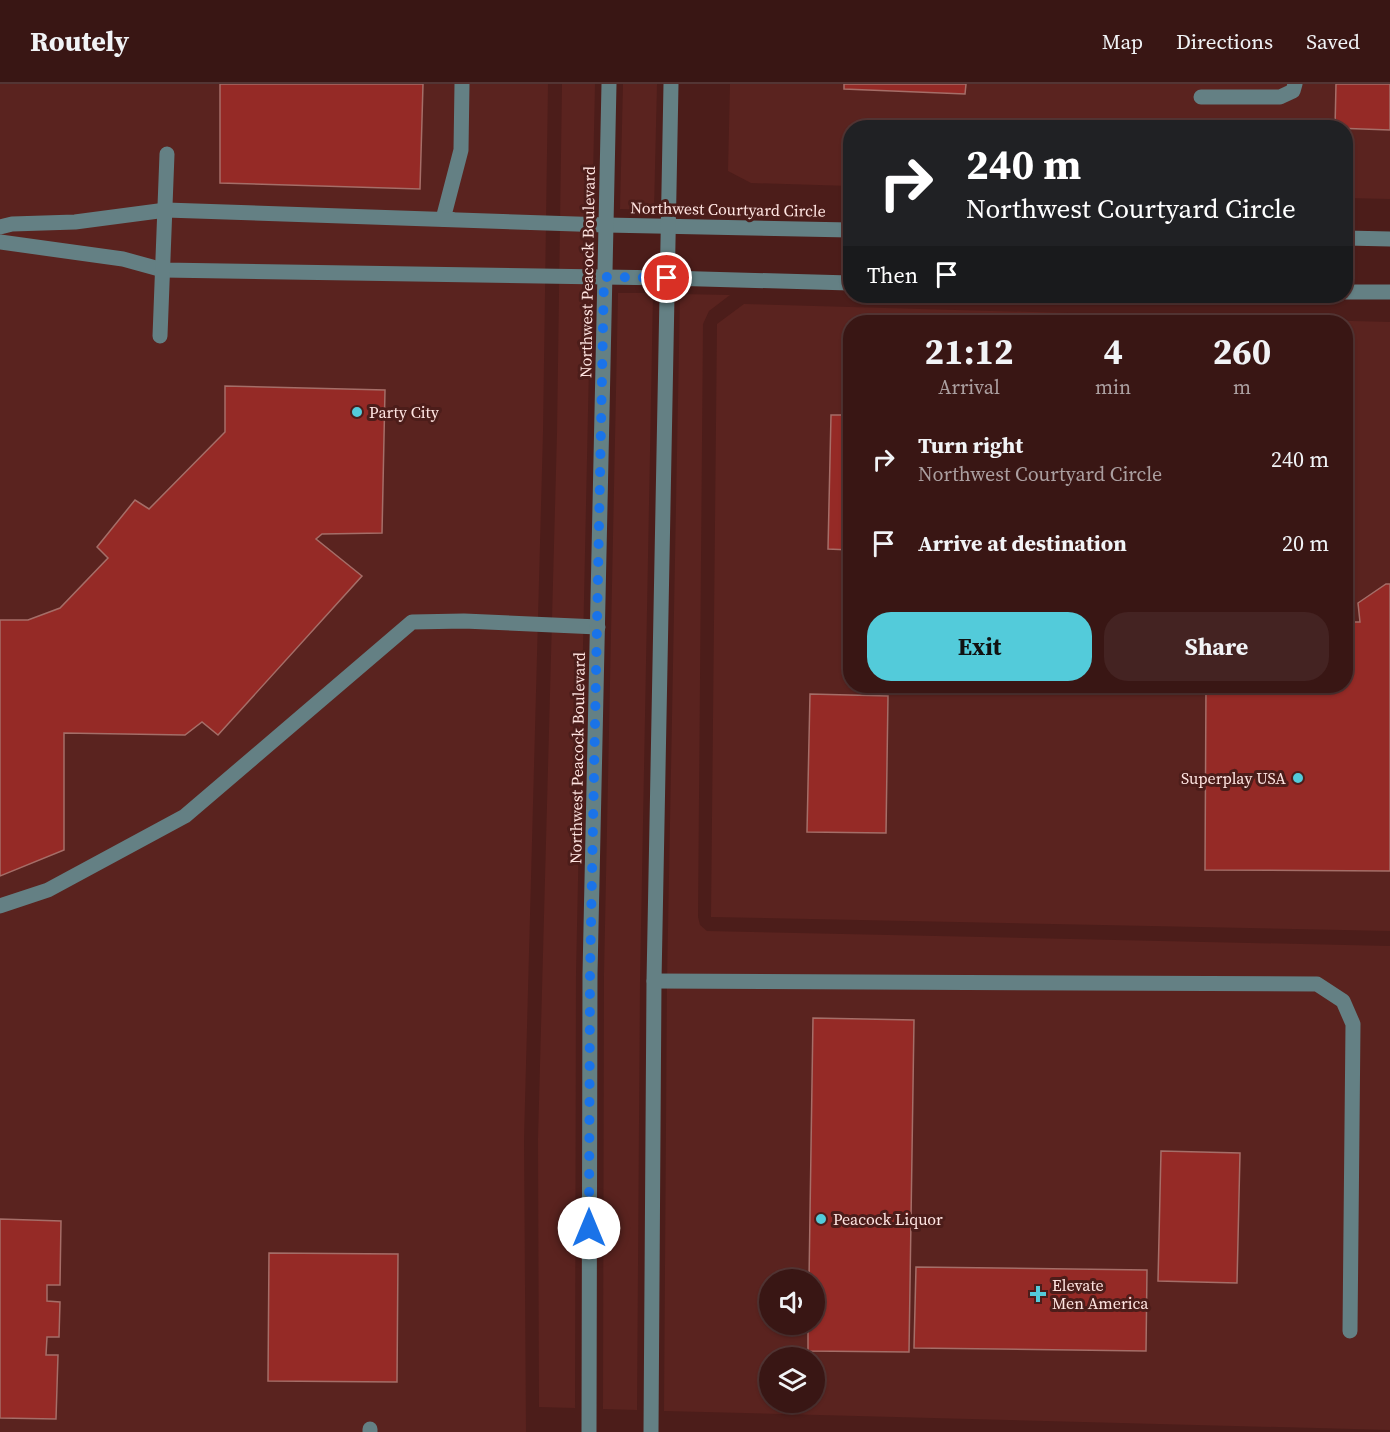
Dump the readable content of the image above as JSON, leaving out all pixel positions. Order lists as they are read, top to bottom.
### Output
{
  "streets": {
    "street": ["Northwest Courtyard Circle", "Northwest Peacock Boulevard"]
  },
  "crossings": [
    ["Northwest Courtyard Circle", "Northwest Peacock Boulevard"]
  ],
  "places": {
    "other": ["Party City", "Superplay USA", "Peacock Liquor"],
    "health": ["Elevate Men America"]
  },
  "page": {
    "header": "Routely",
    "nav": ["Map", "Directions", "Saved"],
    "turn": ["240 m", "Northwest Courtyard Circle"],
    "then": "Then",
    "eta": [
      "21:12",
      "Arrival",
      "4",
      "min",
      "260",
      "m"
    ],
    "list": [
      {
        "name": "Turn right",
        "note": "Northwest Courtyard Circle",
        "value": "240 m"
      },
      {
        "name": "Arrive at destination",
        "value": "20 m"
      }
    ],
    "buttons": ["Exit", "Share"]
  }
}
